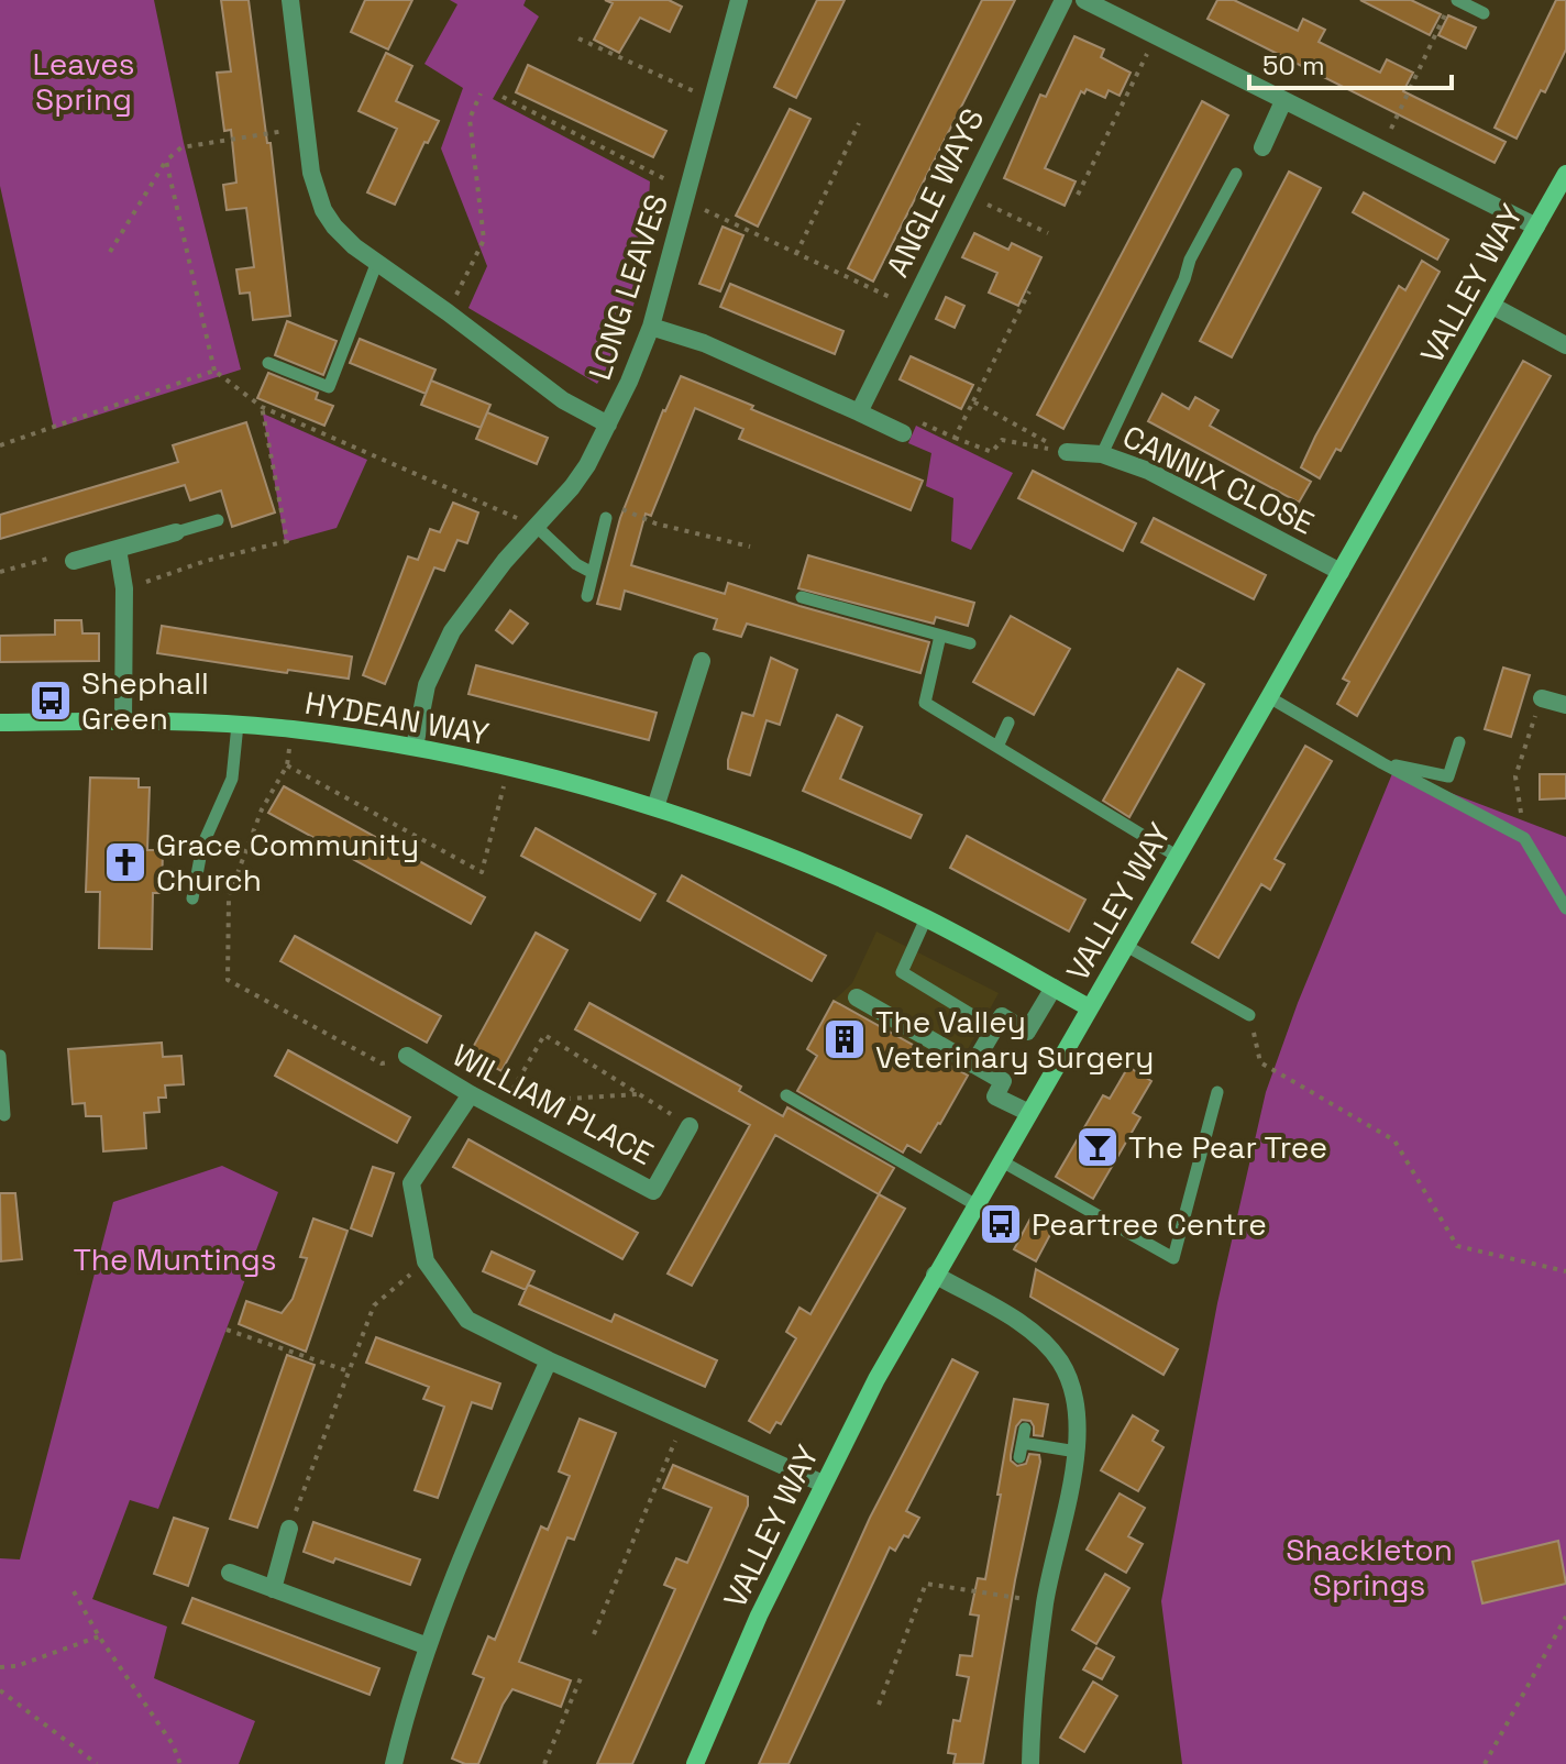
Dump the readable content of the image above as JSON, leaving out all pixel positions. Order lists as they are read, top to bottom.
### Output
{
  "streets": {
    "street": [
      "ANGLE WAYS",
      "VALLEY WAY",
      "LONG LEAVES",
      "CANNIX CLOSE",
      "HYDEAN WAY",
      "WILLIAM PLACE"
    ]
  },
  "crossings": [
    ["VALLEY WAY", "CANNIX CLOSE"],
    ["VALLEY WAY", "HYDEAN WAY"],
    ["LONG LEAVES", "HYDEAN WAY"]
  ],
  "parks": ["Leaves Spring", "The Muntings", "Shackleton Springs"],
  "places": {
    "bus stop": ["Shephall Green", "Peartree Centre"],
    "church": ["Grace Community Church"],
    "building": ["The Valley Veterinary Surgery"],
    "bar": ["The Pear Tree"]
  },
  "scale_bar": "50 m"
}
